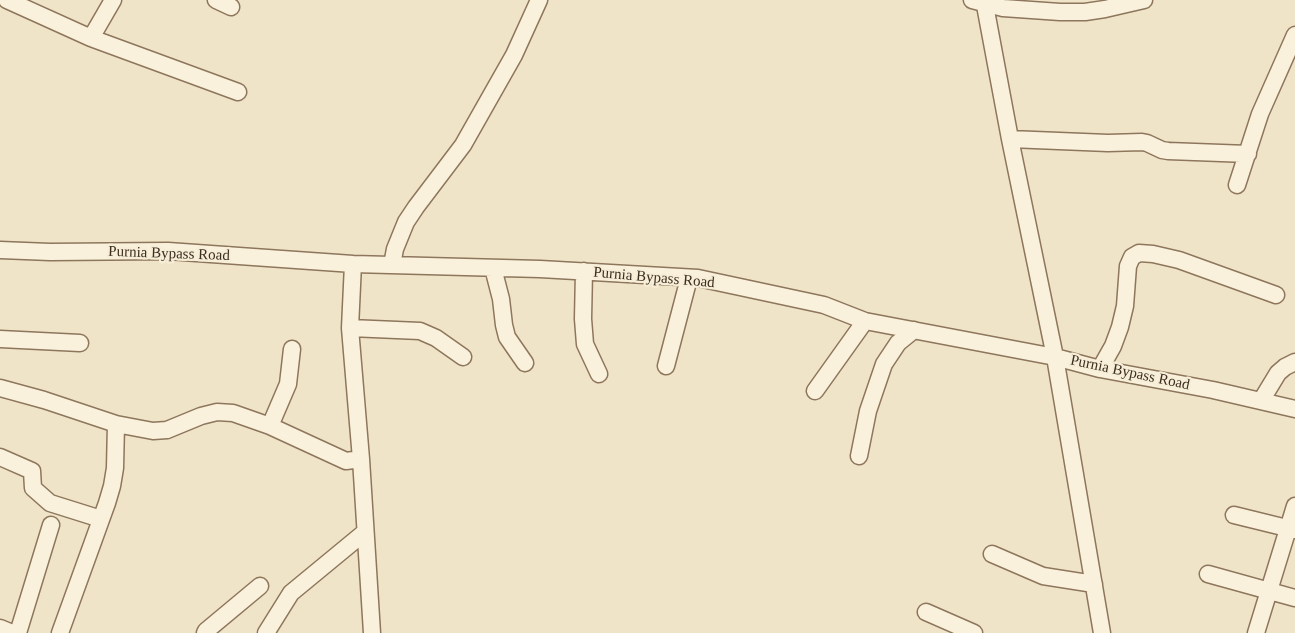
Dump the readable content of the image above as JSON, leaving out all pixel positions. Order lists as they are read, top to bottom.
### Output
{
  "streets": {
    "street": ["Purnia Bypass Road"]
  }
}
